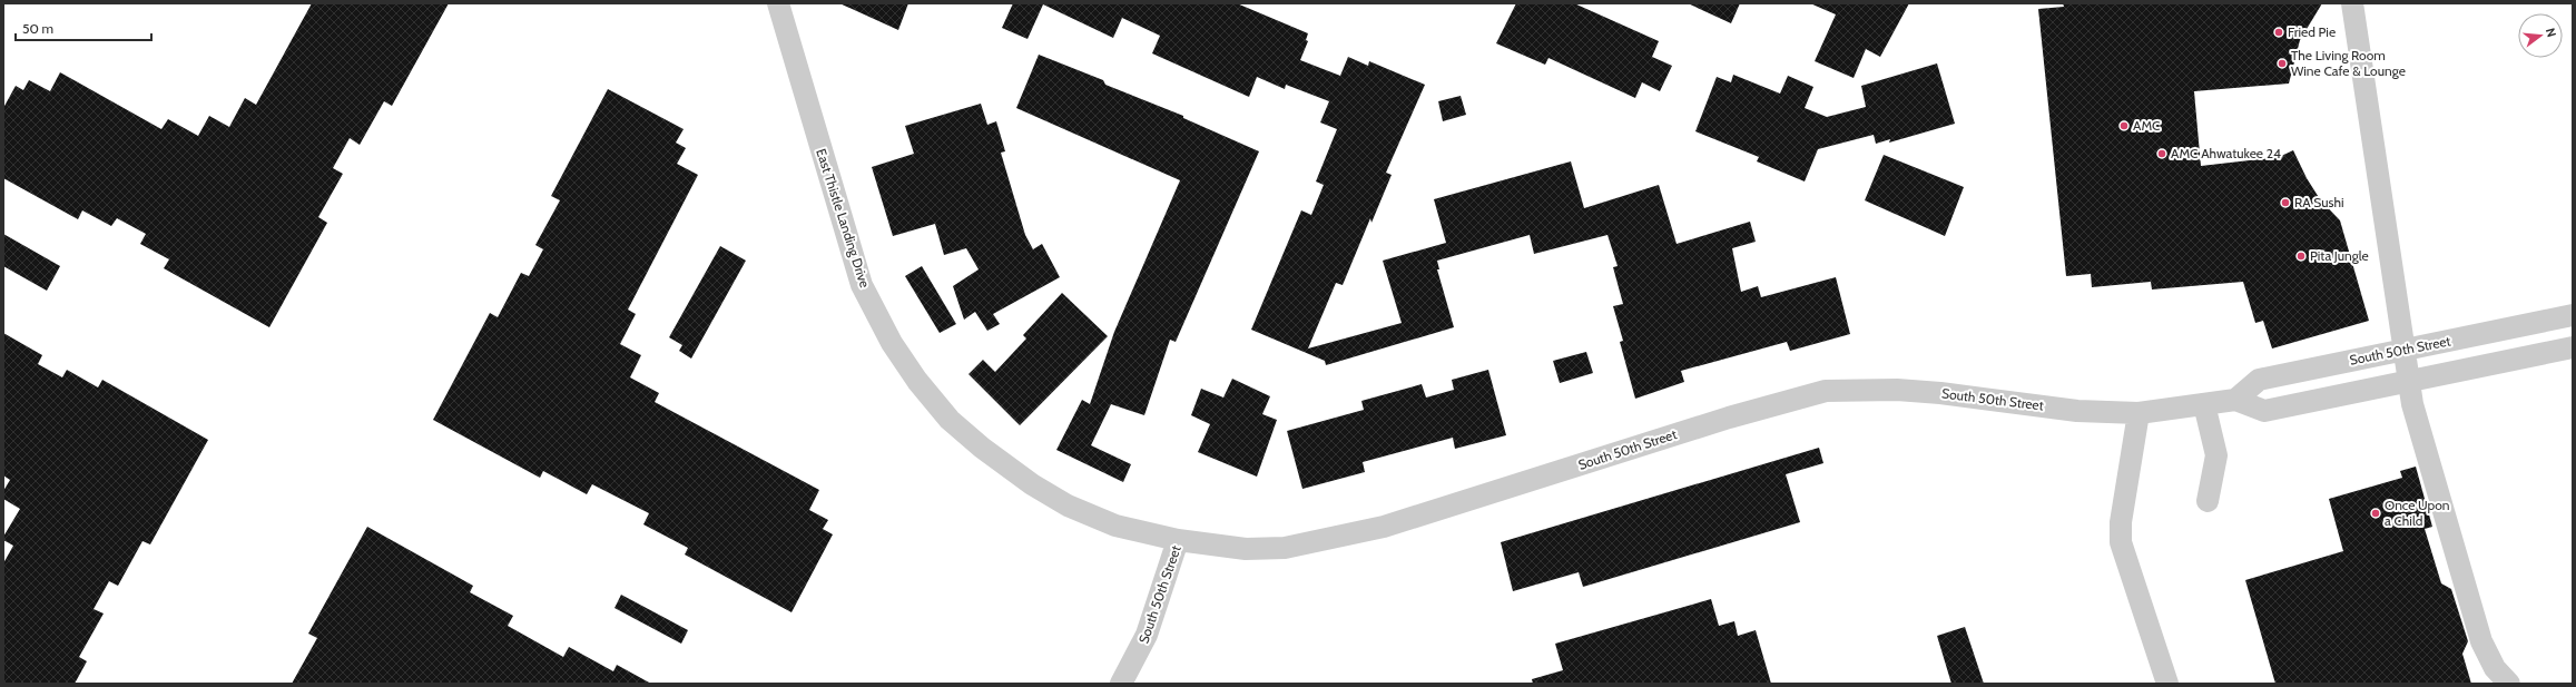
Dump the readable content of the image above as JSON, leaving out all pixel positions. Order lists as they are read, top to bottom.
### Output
{
  "streets": {
    "street": ["East Thistle Landing Drive", "South 50th Street"]
  },
  "crossings": [
    ["East Thistle Landing Drive", "South 50th Street"]
  ],
  "places": [
    "Fried Pie",
    "The Living Room Wine Cafe & Lounge",
    "AMC",
    "AMC Ahwatukee 24",
    "RA Sushi",
    "Pita Jungle",
    "Once Upon a Child"
  ],
  "scale_bar": "50 m",
  "north": "right"
}
